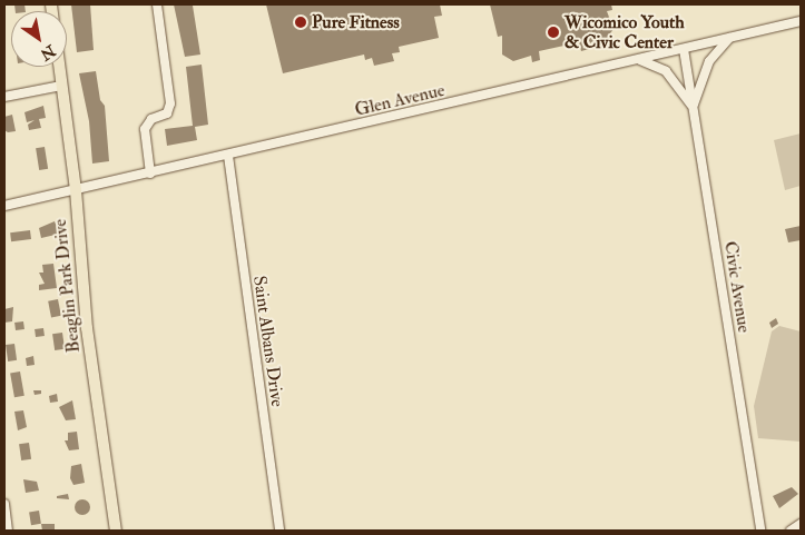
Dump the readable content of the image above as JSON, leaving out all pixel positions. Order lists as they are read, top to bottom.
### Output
{
  "streets": {
    "main road": ["Beaglin Park Drive"],
    "street": ["Glen Avenue", "Civic Avenue", "Saint Albans Drive"]
  },
  "crossings": [
    ["Glen Avenue", "Beaglin Park Drive"],
    ["Glen Avenue", "Civic Avenue"],
    ["Glen Avenue", "Saint Albans Drive"]
  ],
  "places": ["Pure Fitness", "Wicomico Youth & Civic Center"],
  "north": "bottom right"
}
